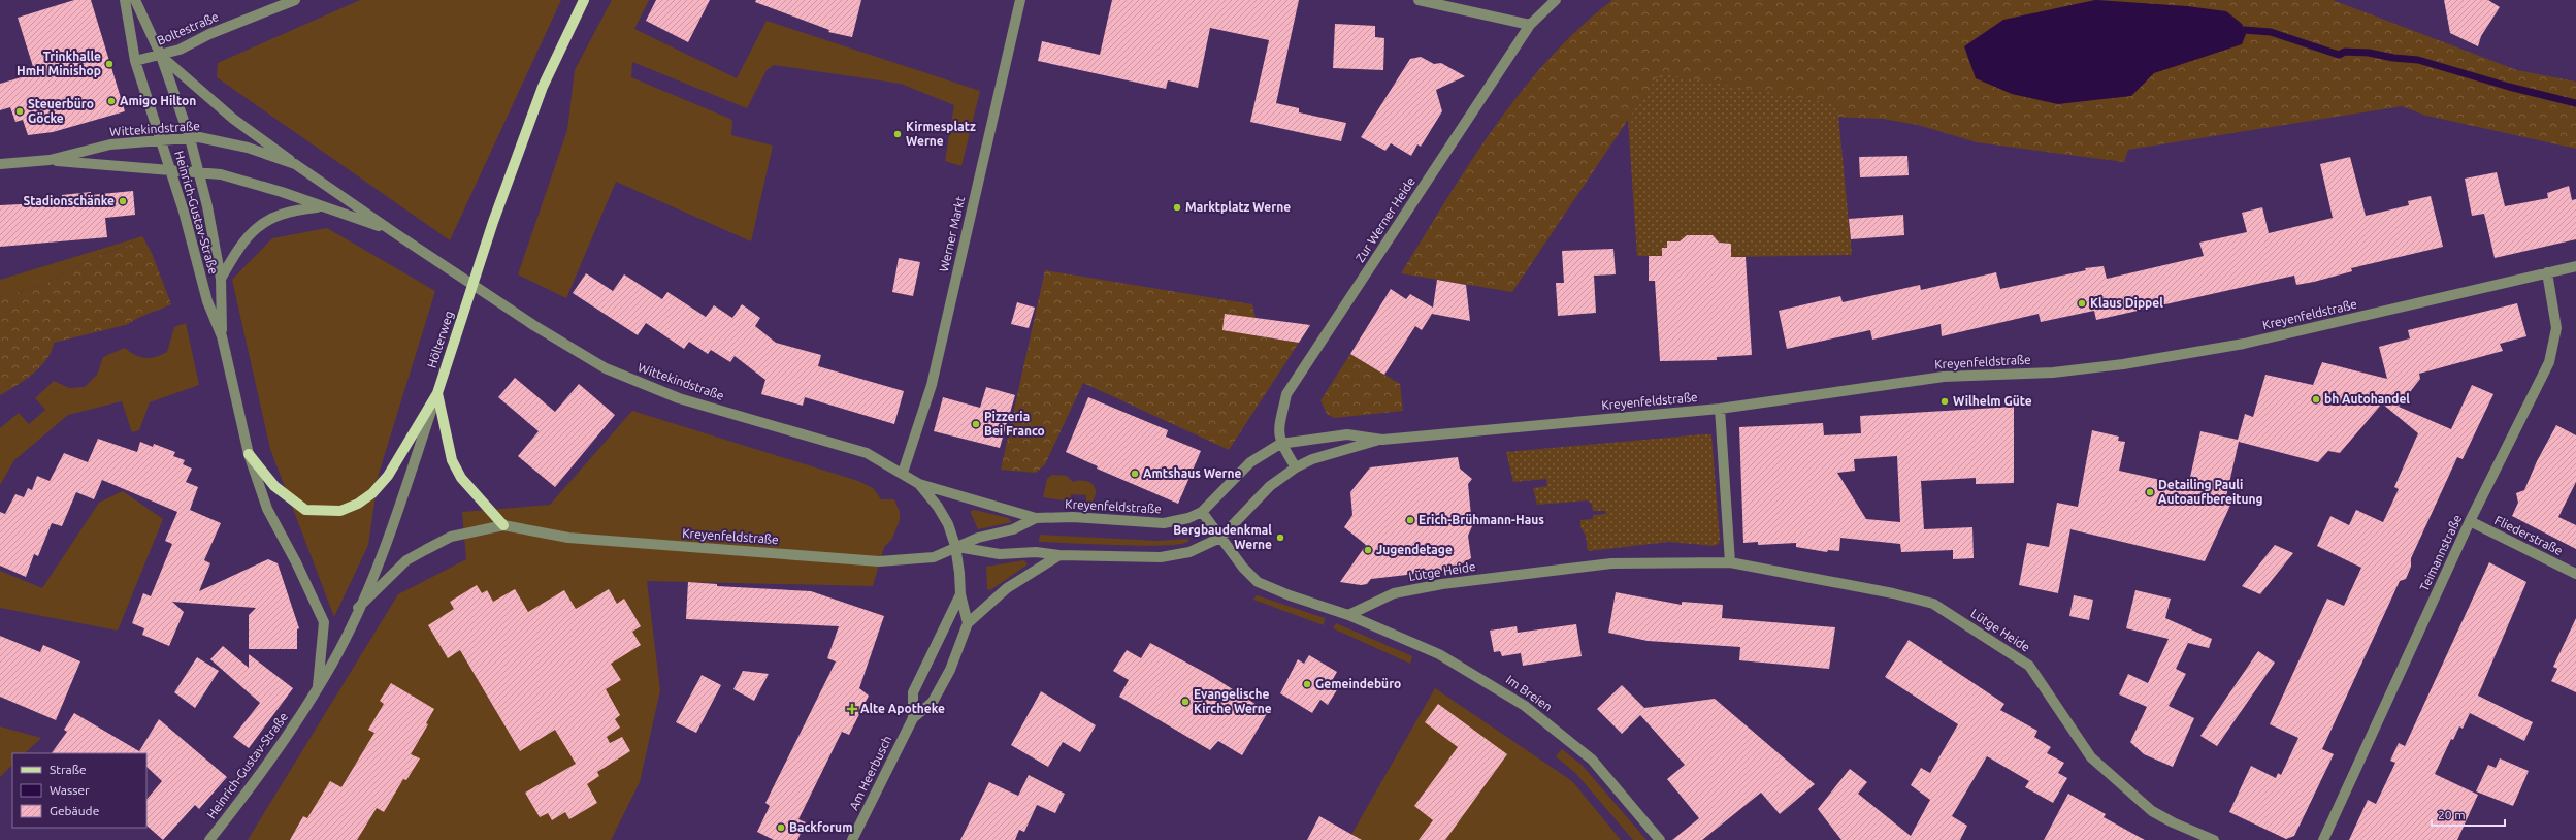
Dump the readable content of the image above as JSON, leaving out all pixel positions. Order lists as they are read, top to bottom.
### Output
{
  "streets": {
    "main road": ["Hölterweg"],
    "street": [
      "Boltestraße",
      "Wittekindstraße",
      "Heinrich-Gustav-Straße",
      "Zur Werner Heide",
      "Werner Markt",
      "Kreyenfeldstraße",
      "Fliederstraße",
      "Teimannstraße",
      "Lütge Heide",
      "Im Breien",
      "Am Heerbusch"
    ]
  },
  "crossings": [
    ["Boltestraße", "Heinrich-Gustav-Straße"],
    ["Wittekindstraße", "Heinrich-Gustav-Straße"],
    ["Wittekindstraße", "Werner Markt"],
    ["Wittekindstraße", "Kreyenfeldstraße"],
    ["Wittekindstraße", "Am Heerbusch"],
    ["Heinrich-Gustav-Straße", "Hölterweg"],
    ["Zur Werner Heide", "Kreyenfeldstraße"],
    ["Kreyenfeldstraße", "Teimannstraße"],
    ["Kreyenfeldstraße", "Am Heerbusch"],
    ["Fliederstraße", "Teimannstraße"],
    ["Lütge Heide", "Im Breien"]
  ],
  "places": {
    "other": [
      "Trinkhalle HmH Minishop",
      "Amigo Hilton",
      "Steuerbüro Göcke",
      "Kirmesplatz Werne",
      "Stadionschänke",
      "Marktplatz Werne",
      "Klaus Dippel",
      "bh Autohandel",
      "Wilhelm Güte",
      "Pizzeria Bei Franco",
      "Amtshaus Werne",
      "Detailing Pauli Autoaufbereitung",
      "Erich-Brühmann-Haus",
      "Bergbaudenkmal Werne",
      "Jugendetage",
      "Gemeindebüro",
      "Evangelische Kirche Werne",
      "Backforum"
    ],
    "health": ["Alte Apotheke"]
  },
  "legend": ["Straße", "Wasser", "Gebäude"],
  "scale_bar": "20 m"
}
